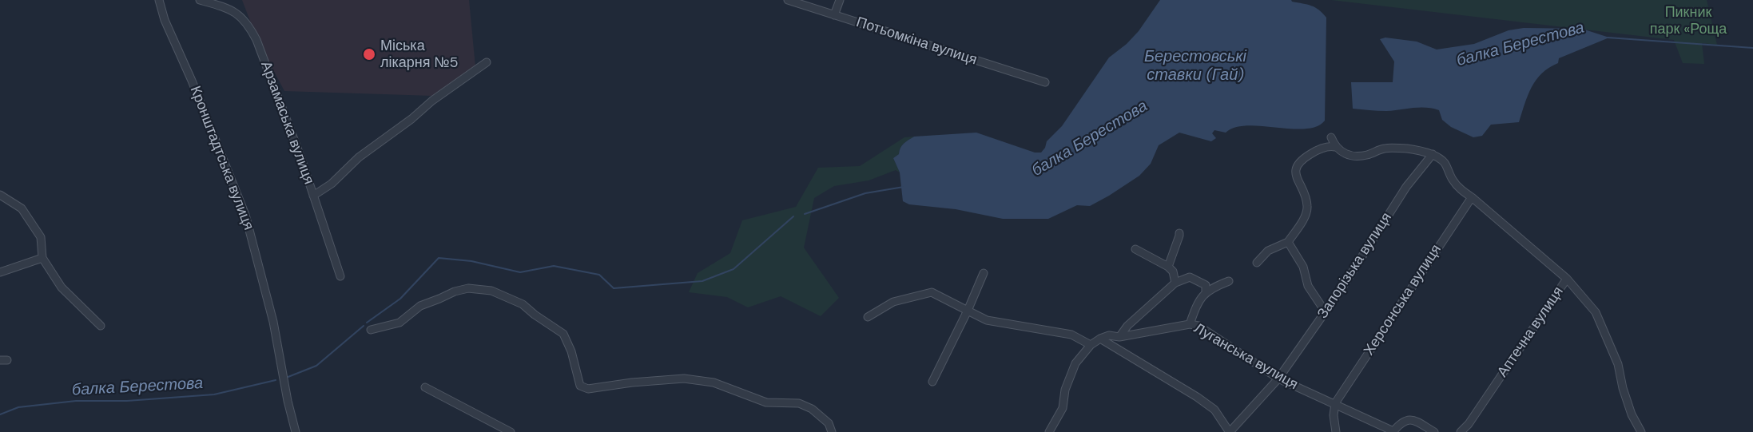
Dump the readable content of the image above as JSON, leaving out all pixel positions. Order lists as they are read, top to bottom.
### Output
{
  "streets": {
    "street": [
      "Потьомкіна вулиця",
      "Арзамаська вулиця",
      "Кронштадтська вулиця",
      "Запорізька вулиця",
      "Херсонська вулиця",
      "Аптечна вулиця",
      "Луганська вулиця"
    ]
  },
  "crossings": [
    ["Запорізька вулиця", "Луганська вулиця"],
    ["Херсонська вулиця", "Луганська вулиця"]
  ],
  "water": ["балка Берестова", "Берестовські ставки (Гай)"],
  "parks": ["Пикник парк «Роща"],
  "places": ["Міська лікарня №5"]
}
